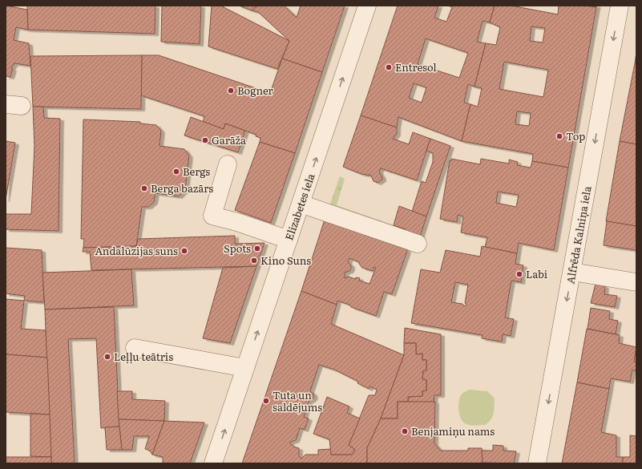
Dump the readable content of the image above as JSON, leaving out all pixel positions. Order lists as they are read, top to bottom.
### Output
{
  "streets": {
    "street": ["Elizabetes iela", "Alfrēda Kalniņa iela"]
  },
  "one_way": ["Elizabetes iela", "Alfrēda Kalniņa iela"],
  "places": [
    "Entresol",
    "Bogner",
    "Top",
    "Garāža",
    "Bergs",
    "Berga bazārs",
    "Spots",
    "Andalūzijas suns",
    "Kino Suns",
    "Labi",
    "Leļļu teātris",
    "Tuta un saldējums",
    "Benjamiņu nams"
  ]
}
